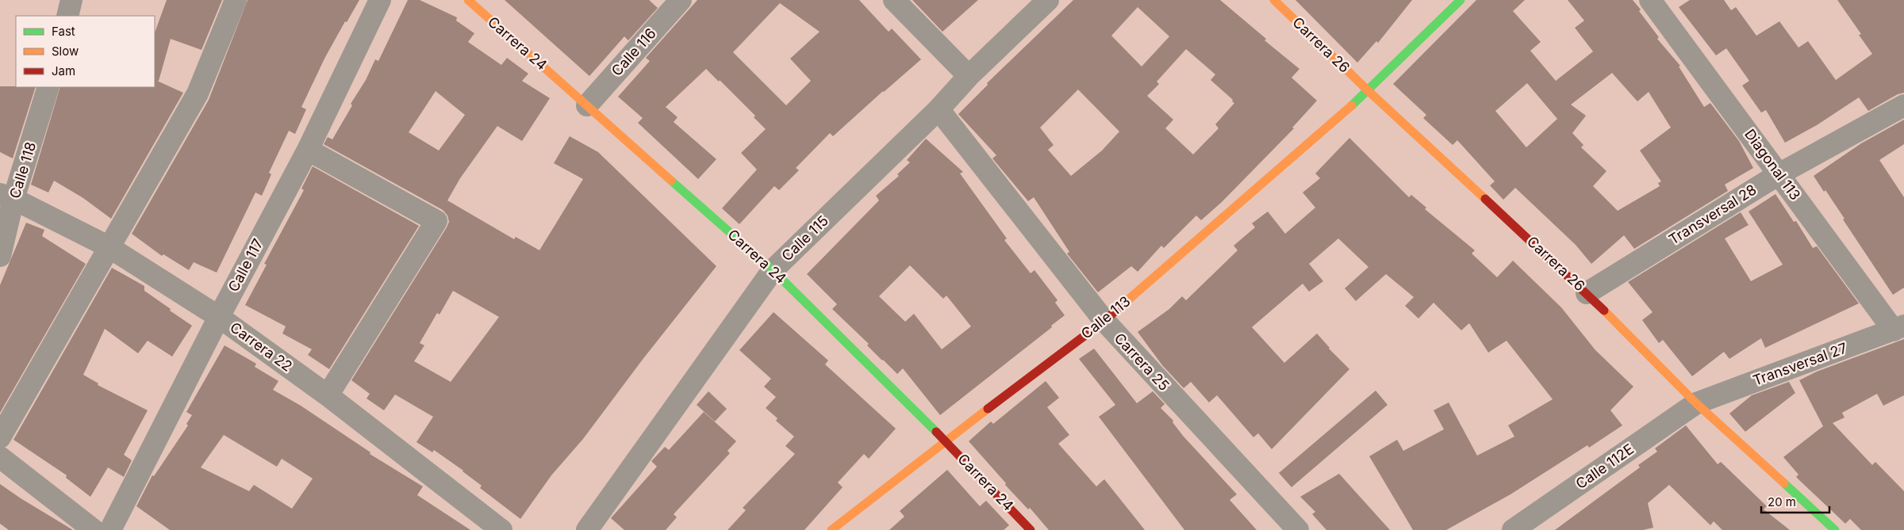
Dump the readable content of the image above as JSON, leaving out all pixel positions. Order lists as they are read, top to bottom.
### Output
{
  "streets": {
    "street": [
      "Carrera 24",
      "Carrera 26",
      "Calle 116",
      "Diagonal 113",
      "Calle 118",
      "Transversal 28",
      "Calle 115",
      "Calle 117",
      "Calle 113",
      "Carrera 22",
      "Carrera 25",
      "Transversal 27",
      "Calle 112E"
    ]
  },
  "crossings": [
    ["Carrera 24", "Calle 116"],
    ["Carrera 24", "Calle 115"],
    ["Carrera 24", "Calle 113"],
    ["Carrera 26", "Transversal 28"],
    ["Carrera 26", "Calle 113"],
    ["Carrera 26", "Transversal 27"],
    ["Carrera 26", "Calle 112E"],
    ["Diagonal 113", "Transversal 28"],
    ["Diagonal 113", "Transversal 27"],
    ["Calle 118", "Carrera 22"],
    ["Calle 115", "Carrera 25"],
    ["Calle 117", "Carrera 22"],
    ["Calle 113", "Carrera 25"],
    ["Transversal 27", "Calle 112E"]
  ],
  "legend": ["Fast", "Slow", "Jam"],
  "scale_bar": "20 m"
}
